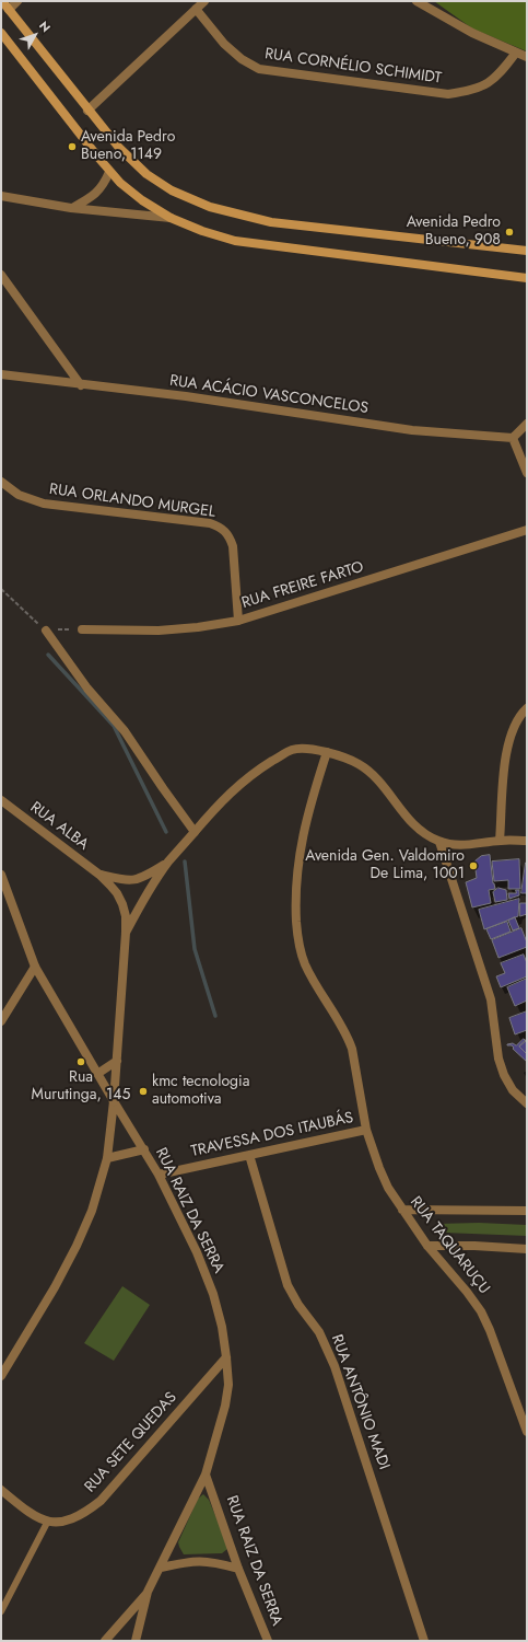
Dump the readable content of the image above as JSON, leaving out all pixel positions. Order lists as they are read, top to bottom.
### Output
{
  "streets": {
    "street": [
      "RUA CORNÉLIO SCHIMIDT",
      "RUA ACÁCIO VASCONCELOS",
      "RUA ORLANDO MURGEL",
      "RUA FREIRE FARTO",
      "RUA ALBA",
      "TRAVESSA DOS ITAUBÁS",
      "RUA RAIZ DA SERRA",
      "RUA TAQUARUÇU",
      "RUA ANTÔNIO MADI",
      "RUA SETE QUEDAS"
    ]
  },
  "crossings": [
    ["RUA ORLANDO MURGEL", "RUA FREIRE FARTO"],
    ["TRAVESSA DOS ITAUBÁS", "RUA RAIZ DA SERRA"],
    ["TRAVESSA DOS ITAUBÁS", "RUA TAQUARUÇU"],
    ["TRAVESSA DOS ITAUBÁS", "RUA ANTÔNIO MADI"],
    ["RUA RAIZ DA SERRA", "RUA SETE QUEDAS"]
  ],
  "places": [
    "Avenida Pedro Bueno, 1149",
    "Avenida Pedro Bueno, 908",
    "Avenida Gen. Valdomiro De Lima, 1001",
    "Rua Murutinga, 145",
    "kmc tecnologia automotiva"
  ],
  "north": "top right"
}
